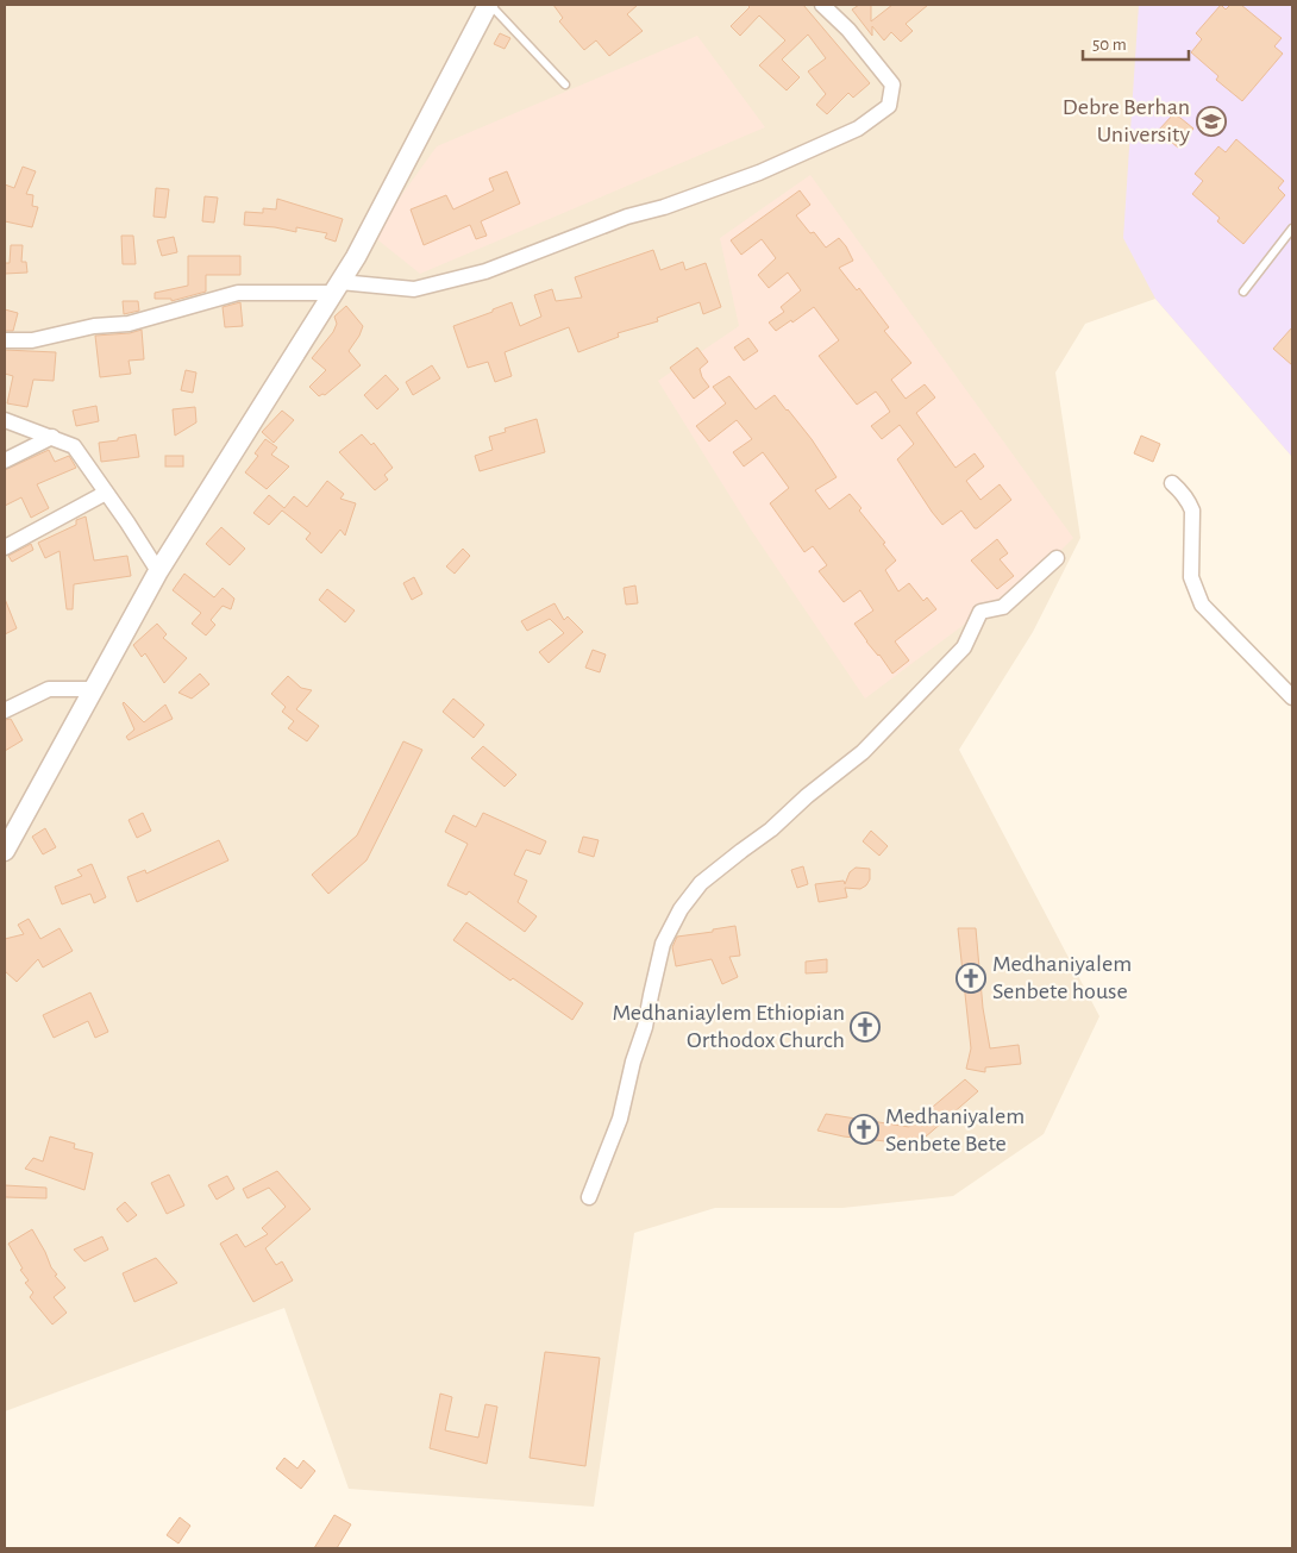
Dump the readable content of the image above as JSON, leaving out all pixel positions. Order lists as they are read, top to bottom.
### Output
{
  "places": {
    "school or university": ["Debre Berhan University"],
    "church": ["Medhaniyalem Senbete house", "Medhaniaylem Ethiopian Orthodox Church", "Medhaniyalem Senbete Bete"]
  },
  "scale_bar": "50 m"
}
